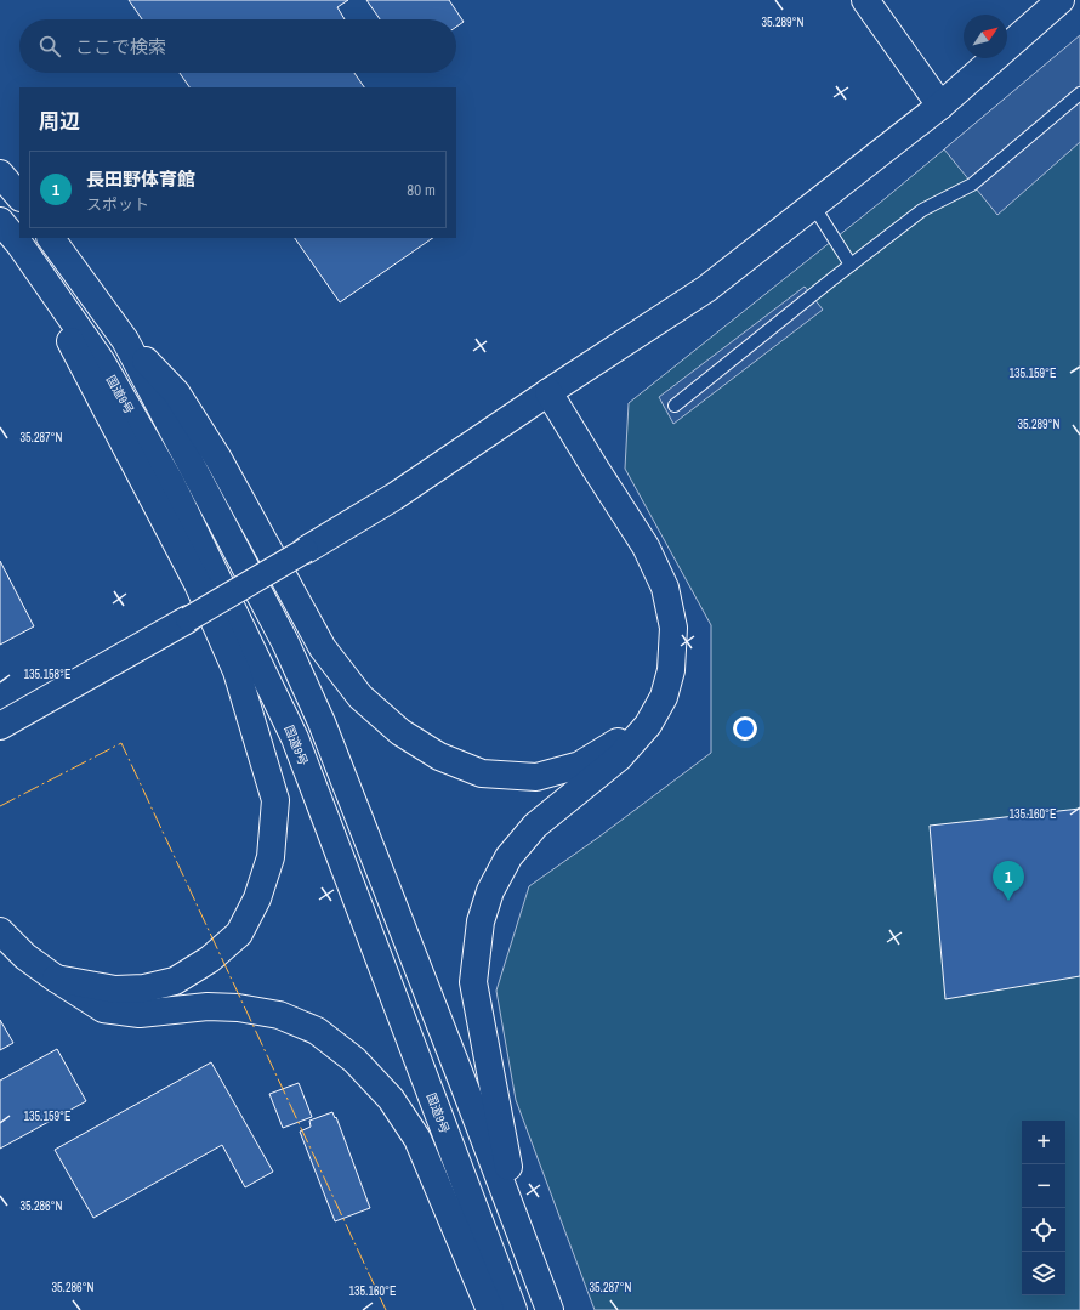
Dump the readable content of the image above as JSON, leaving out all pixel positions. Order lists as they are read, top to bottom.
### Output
{
  "streets": {
    "main road": ["国道9号"]
  },
  "north": "top right",
  "page": {
    "search": "ここで検索",
    "heading": "周辺",
    "list": [
      {
        "mark": "1",
        "name": "長田野体育館",
        "note": "スポット",
        "value": "80 m"
      }
    ],
    "pins": "1",
    "map_buttons": ["+", "−"]
  },
  "coordinates": [
    "35.289°N",
    "135.159°E",
    "35.287°N",
    "135.158°E",
    "135.160°E",
    "35.286°N"
  ]
}
